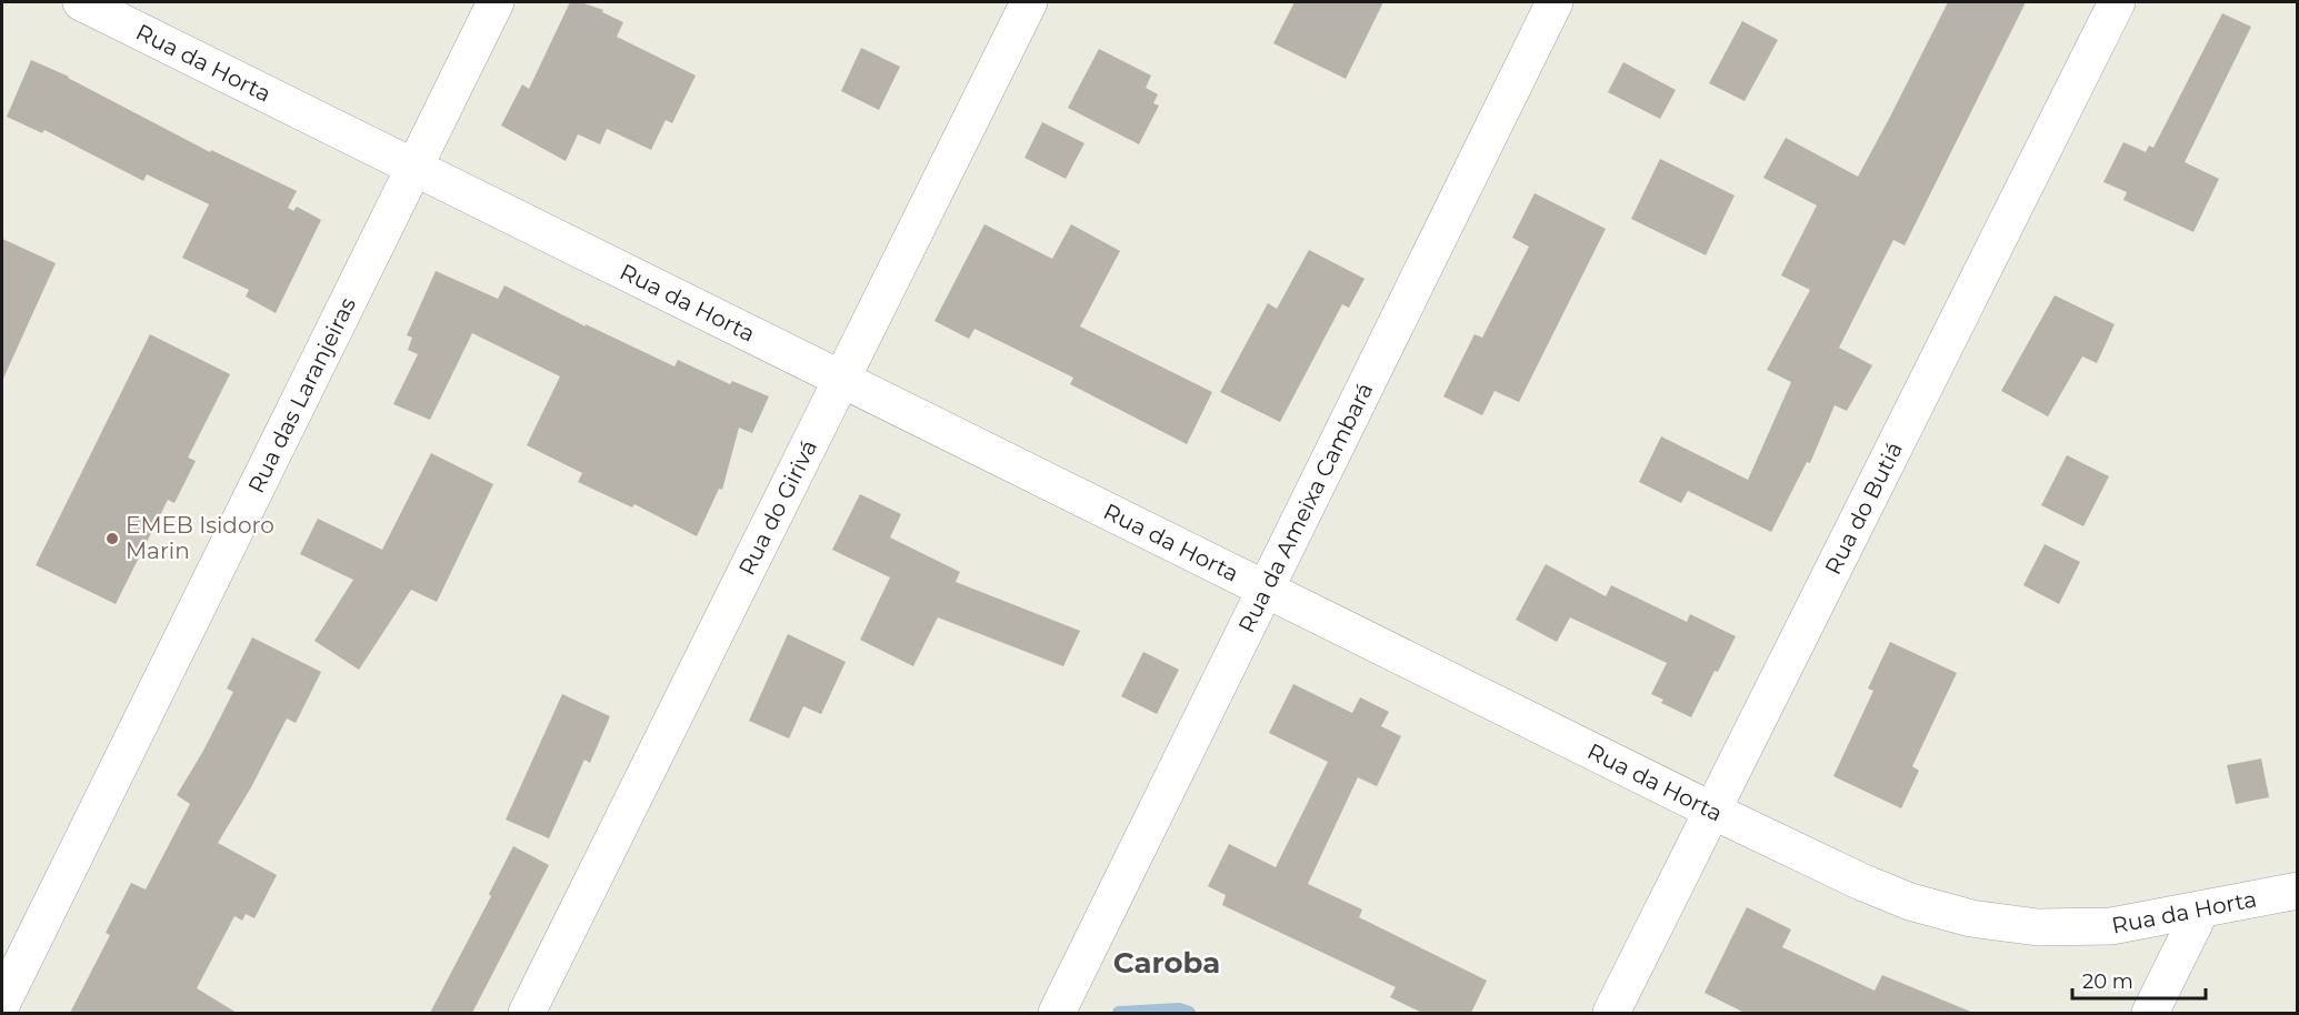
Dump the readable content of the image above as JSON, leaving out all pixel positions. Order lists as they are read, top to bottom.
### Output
{
  "streets": {
    "street": [
      "Rua da Horta",
      "Rua das Laranjeiras",
      "Rua do Girivá",
      "Rua da Ameixa Cambará",
      "Rua do Butiá"
    ]
  },
  "crossings": [
    ["Rua da Horta", "Rua das Laranjeiras"],
    ["Rua da Horta", "Rua do Girivá"],
    ["Rua da Horta", "Rua da Ameixa Cambará"],
    ["Rua da Horta", "Rua do Butiá"]
  ],
  "districts": ["Caroba"],
  "places": ["EMEB Isidoro Marin"],
  "scale_bar": "20 m"
}
